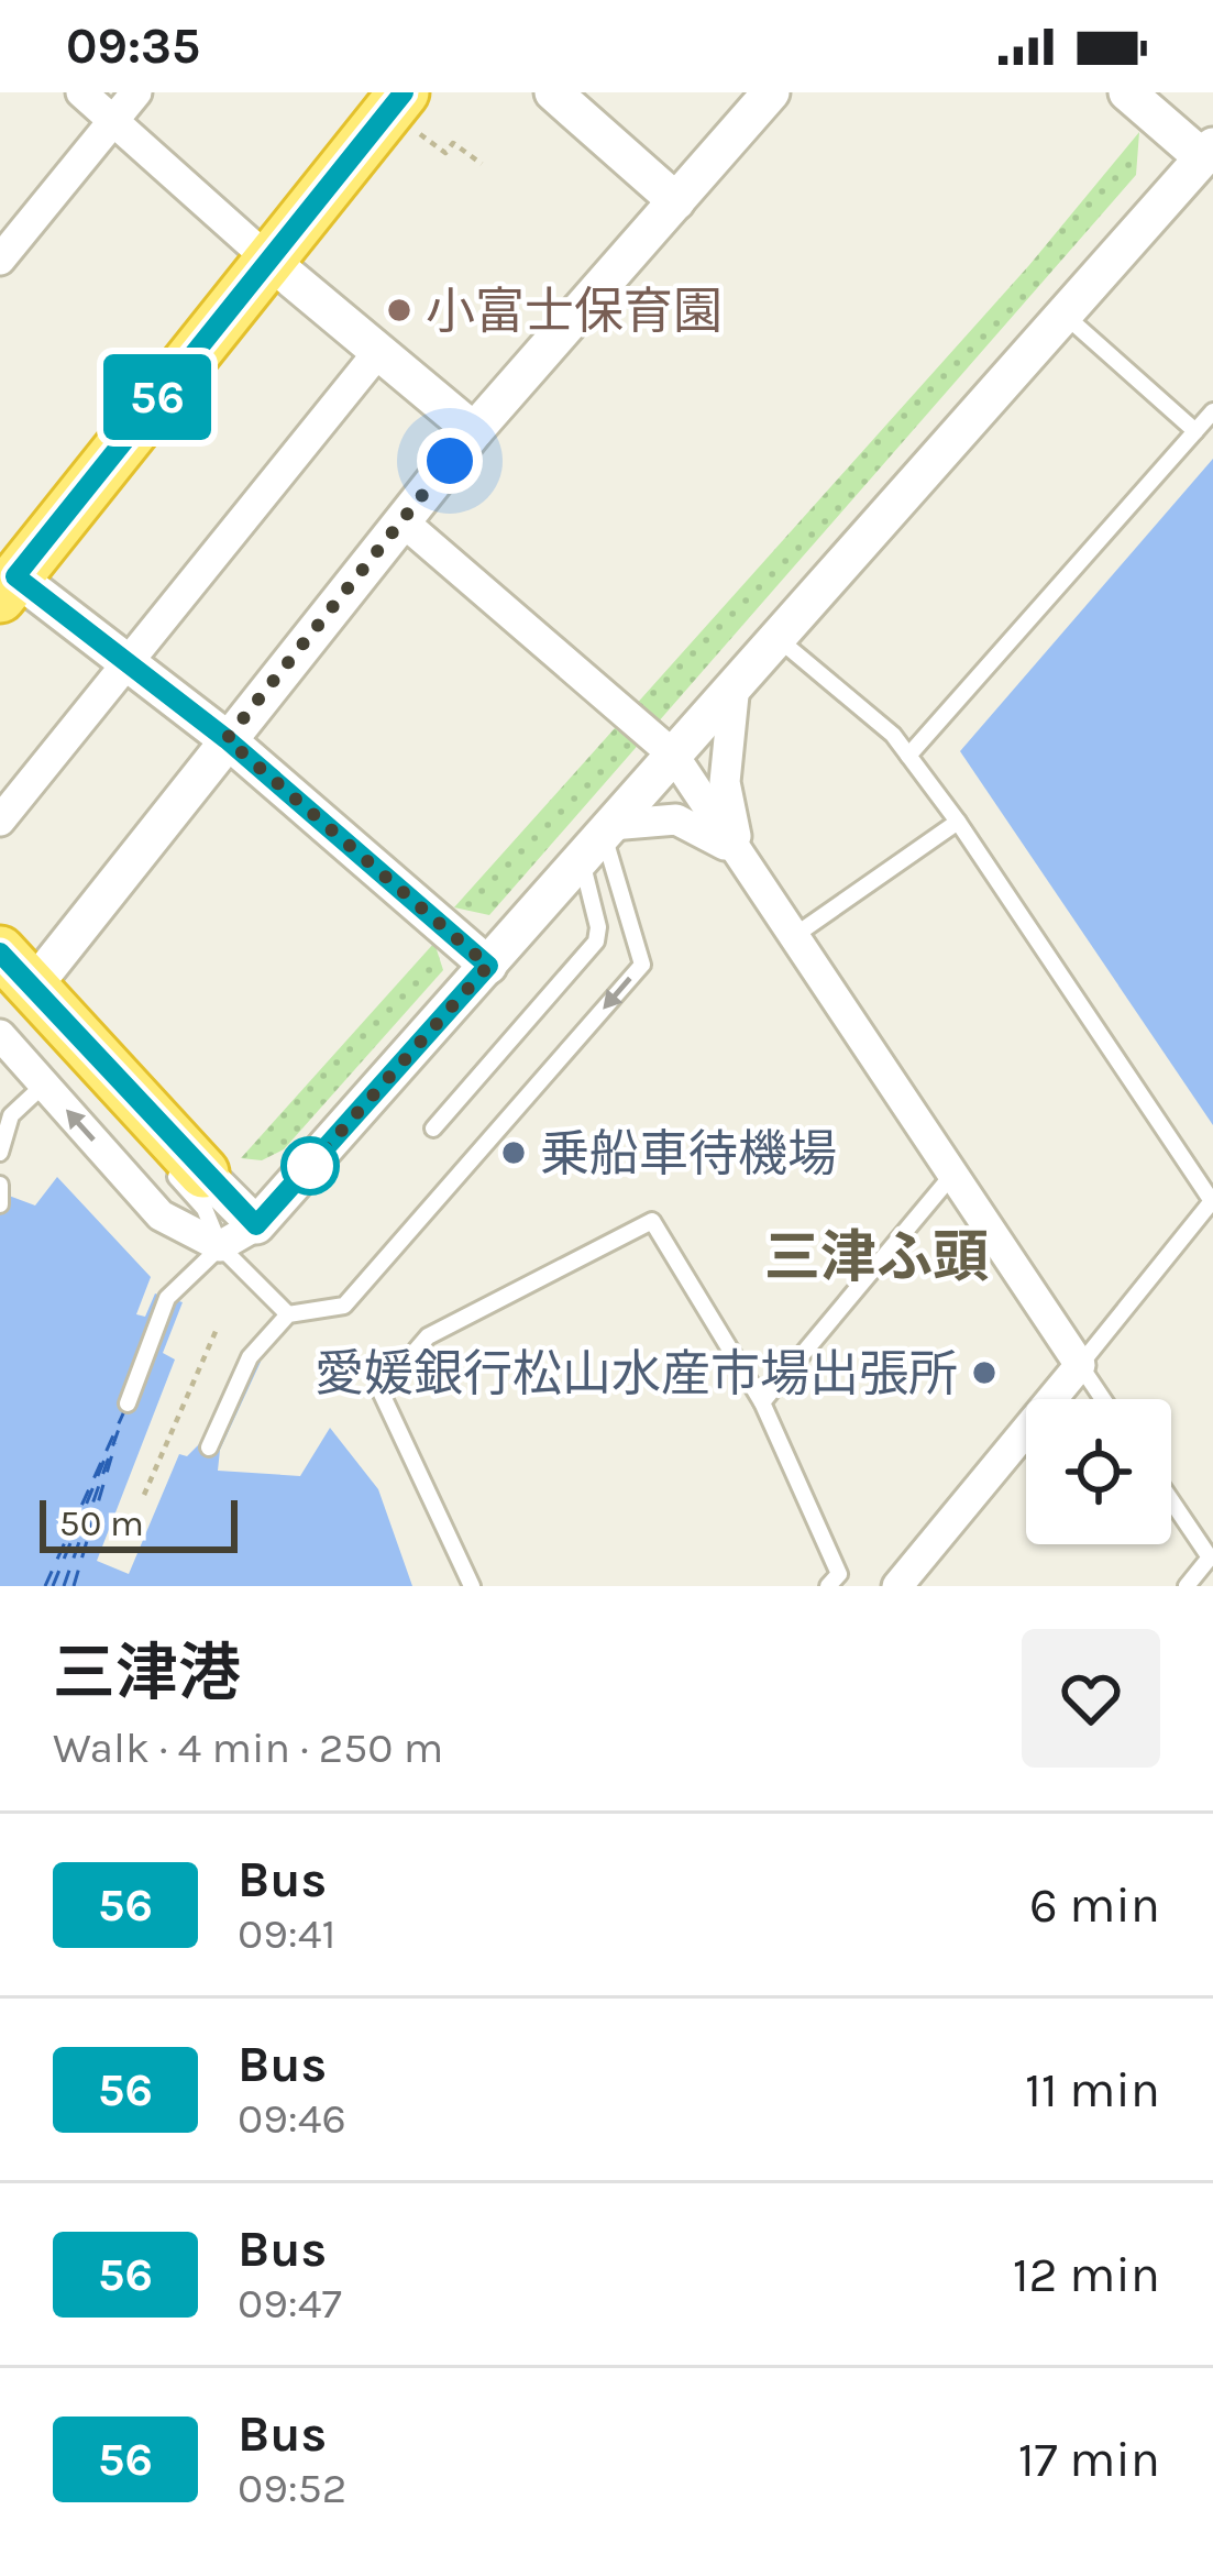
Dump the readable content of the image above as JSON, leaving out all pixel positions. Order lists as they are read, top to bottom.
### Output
{
  "districts": ["三津ふ頭"],
  "places": ["小富士保育園", "乗船車待機場", "愛媛銀行松山水産市場出張所"],
  "lines": ["bus line 56"],
  "scale_bar": "50 m",
  "page": {
    "status": "09:35",
    "on_map": "56",
    "scale": "50 m",
    "heading": ["三津港", "Walk · 4 min · 250 m"],
    "list": [
      {
        "mark": "56",
        "name": "Bus",
        "note": "09:41",
        "value": "6 min"
      },
      {
        "mark": "56",
        "name": "Bus",
        "note": "09:46",
        "value": "11 min"
      },
      {
        "mark": "56",
        "name": "Bus",
        "note": "09:47",
        "value": "12 min"
      },
      {
        "mark": "56",
        "name": "Bus",
        "note": "09:52",
        "value": "17 min"
      }
    ]
  }
}
